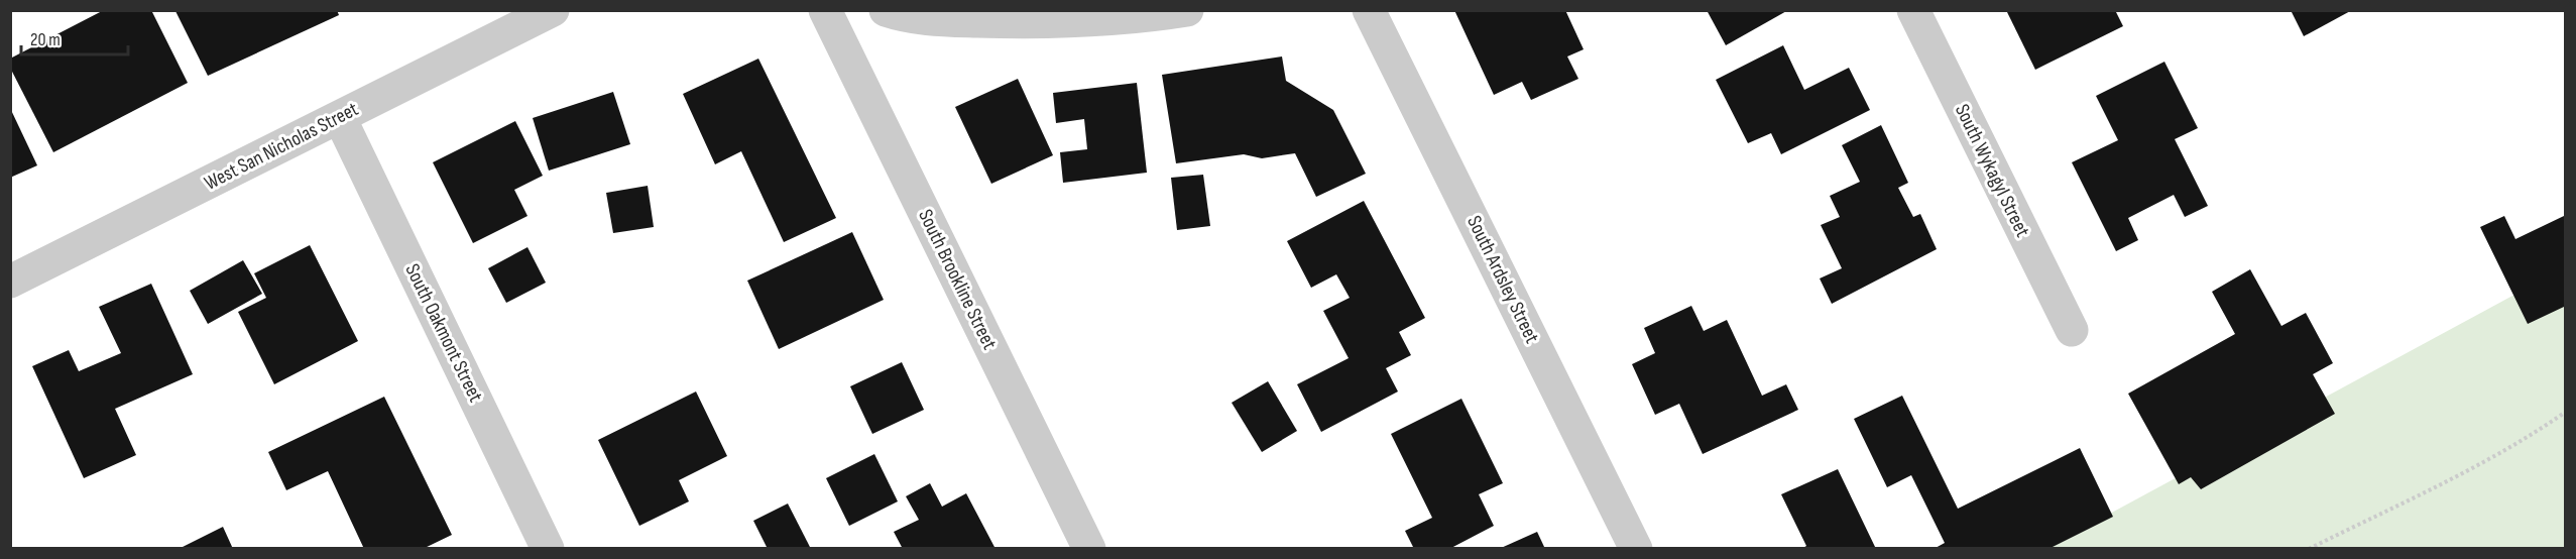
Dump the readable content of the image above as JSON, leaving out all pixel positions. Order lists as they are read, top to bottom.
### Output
{
  "streets": {
    "street": [
      "West San Nicholas Street",
      "South Wykagyl Street",
      "South Brookline Street",
      "South Ardsley Street",
      "South Oakmont Street"
    ]
  },
  "crossings": [
    ["West San Nicholas Street", "South Oakmont Street"]
  ],
  "scale_bar": "20 m"
}
